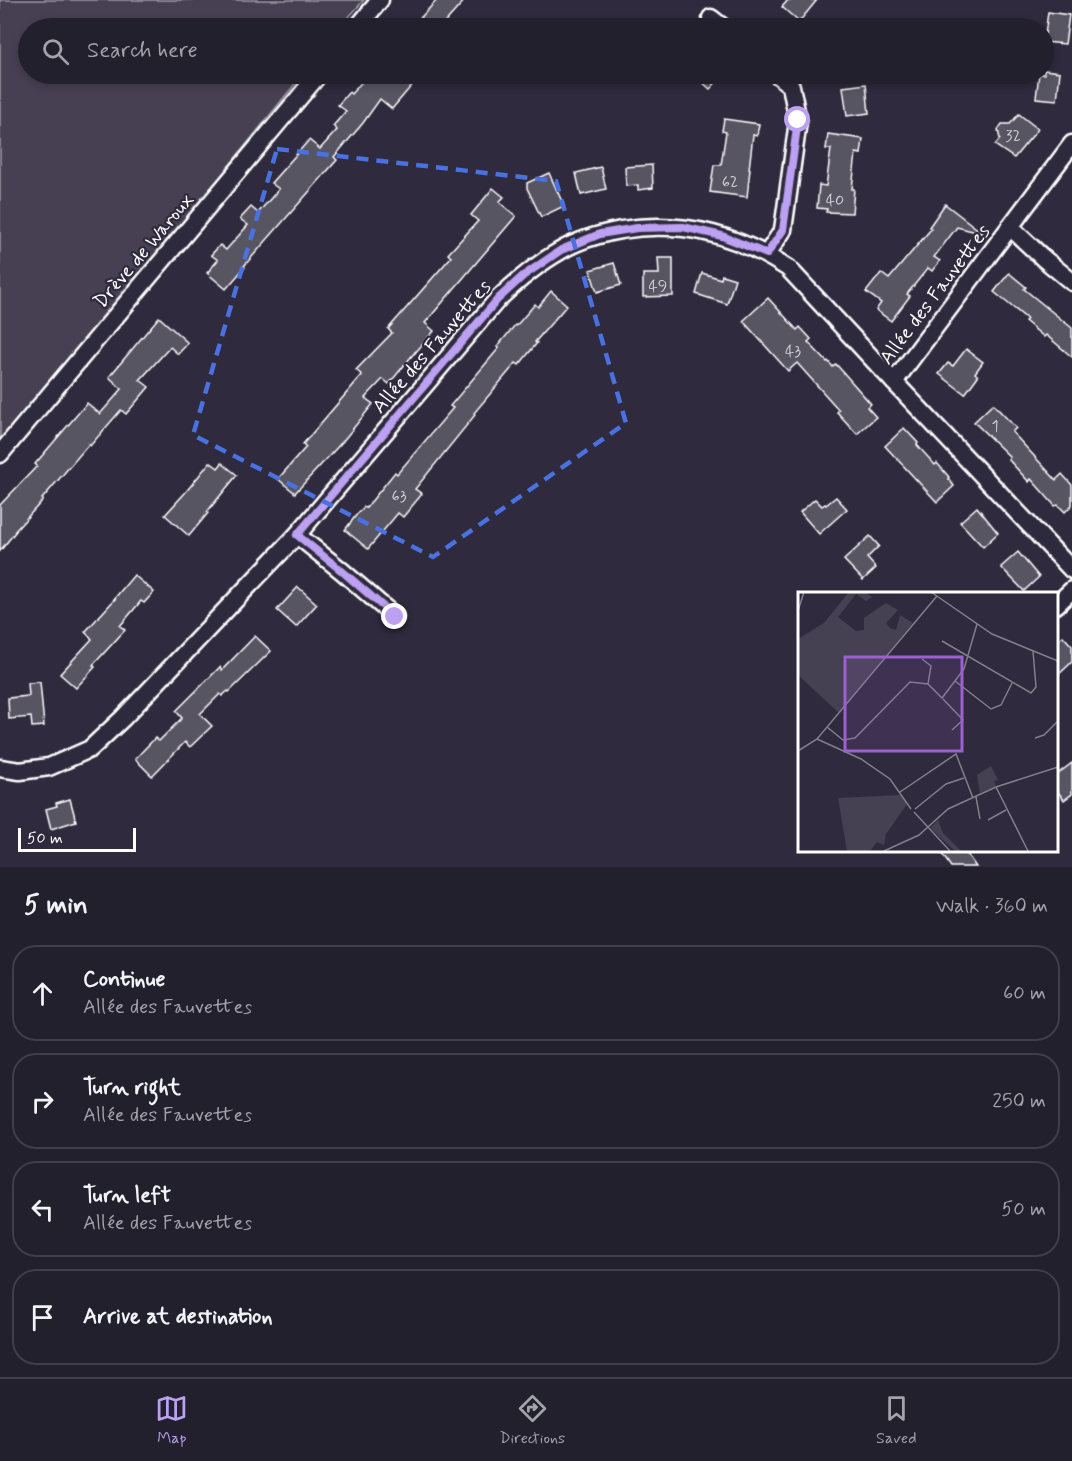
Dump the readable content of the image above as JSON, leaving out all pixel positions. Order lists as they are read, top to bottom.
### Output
{
  "streets": {
    "street": ["Drève de Waroux", "Allée des Fauvettes"]
  },
  "house_numbers": [
    "32",
    "62",
    "40",
    "49",
    "43",
    "1",
    "63"
  ],
  "scale_bar": "50 m",
  "page": {
    "search": "Search here",
    "scale": "50 m",
    "heading": ["5 min", "Walk · 360 m"],
    "list": [
      ["Continue", "Allée des Fauvettes", "60 m"],
      ["Turn right", "Allée des Fauvettes", "250 m"],
      ["Turn left", "Allée des Fauvettes", "50 m"],
      "Arrive at destination"
    ],
    "nav": ["Map", "Directions", "Saved"]
  }
}
